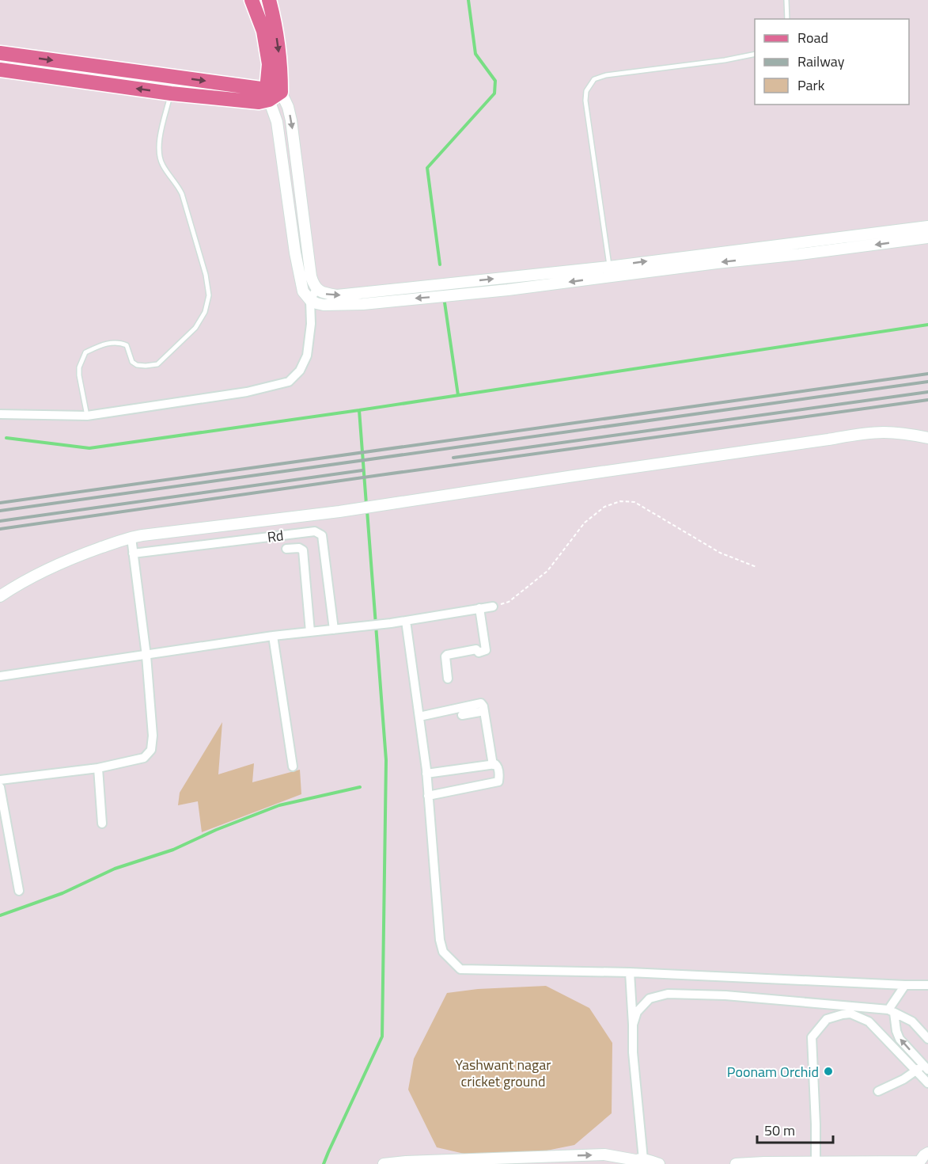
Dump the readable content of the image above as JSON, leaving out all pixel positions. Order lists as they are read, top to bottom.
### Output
{
  "streets": {
    "street": ["Rd"]
  },
  "parks": ["Yashwant nagar cricket ground"],
  "places": ["Poonam Orchid"],
  "legend": ["Road", "Railway", "Park"],
  "scale_bar": "50 m"
}
